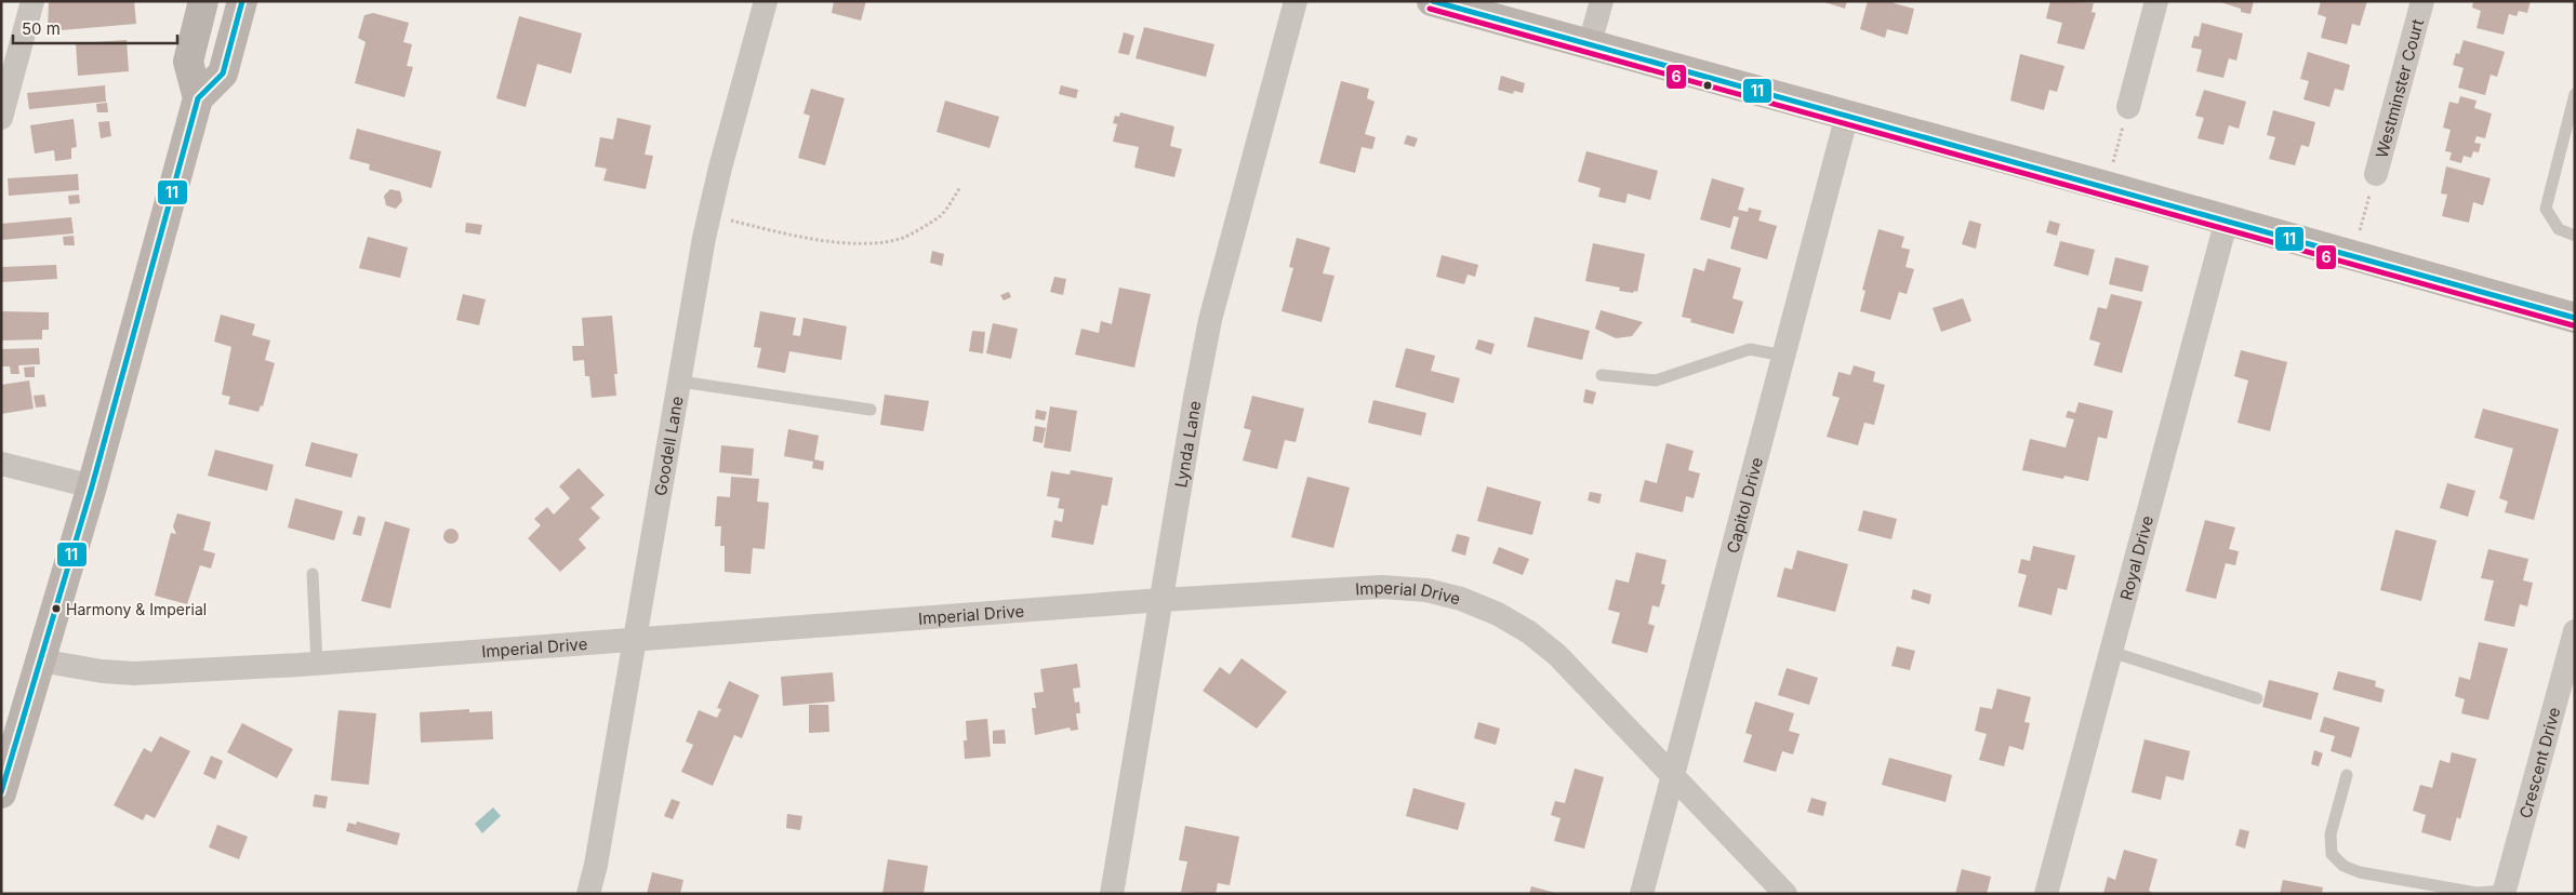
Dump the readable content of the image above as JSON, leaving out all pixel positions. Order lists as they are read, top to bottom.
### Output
{
  "streets": {
    "street": [
      "Westminster Court",
      "Lynda Lane",
      "Goodell Lane",
      "Capitol Drive",
      "Royal Drive",
      "Imperial Drive",
      "Crescent Drive"
    ]
  },
  "crossings": [
    ["Lynda Lane", "Imperial Drive"],
    ["Goodell Lane", "Imperial Drive"],
    ["Capitol Drive", "Imperial Drive"]
  ],
  "places": ["Harmony & Imperial"],
  "lines": ["transit line 11", "transit line 6"],
  "scale_bar": "50 m"
}
